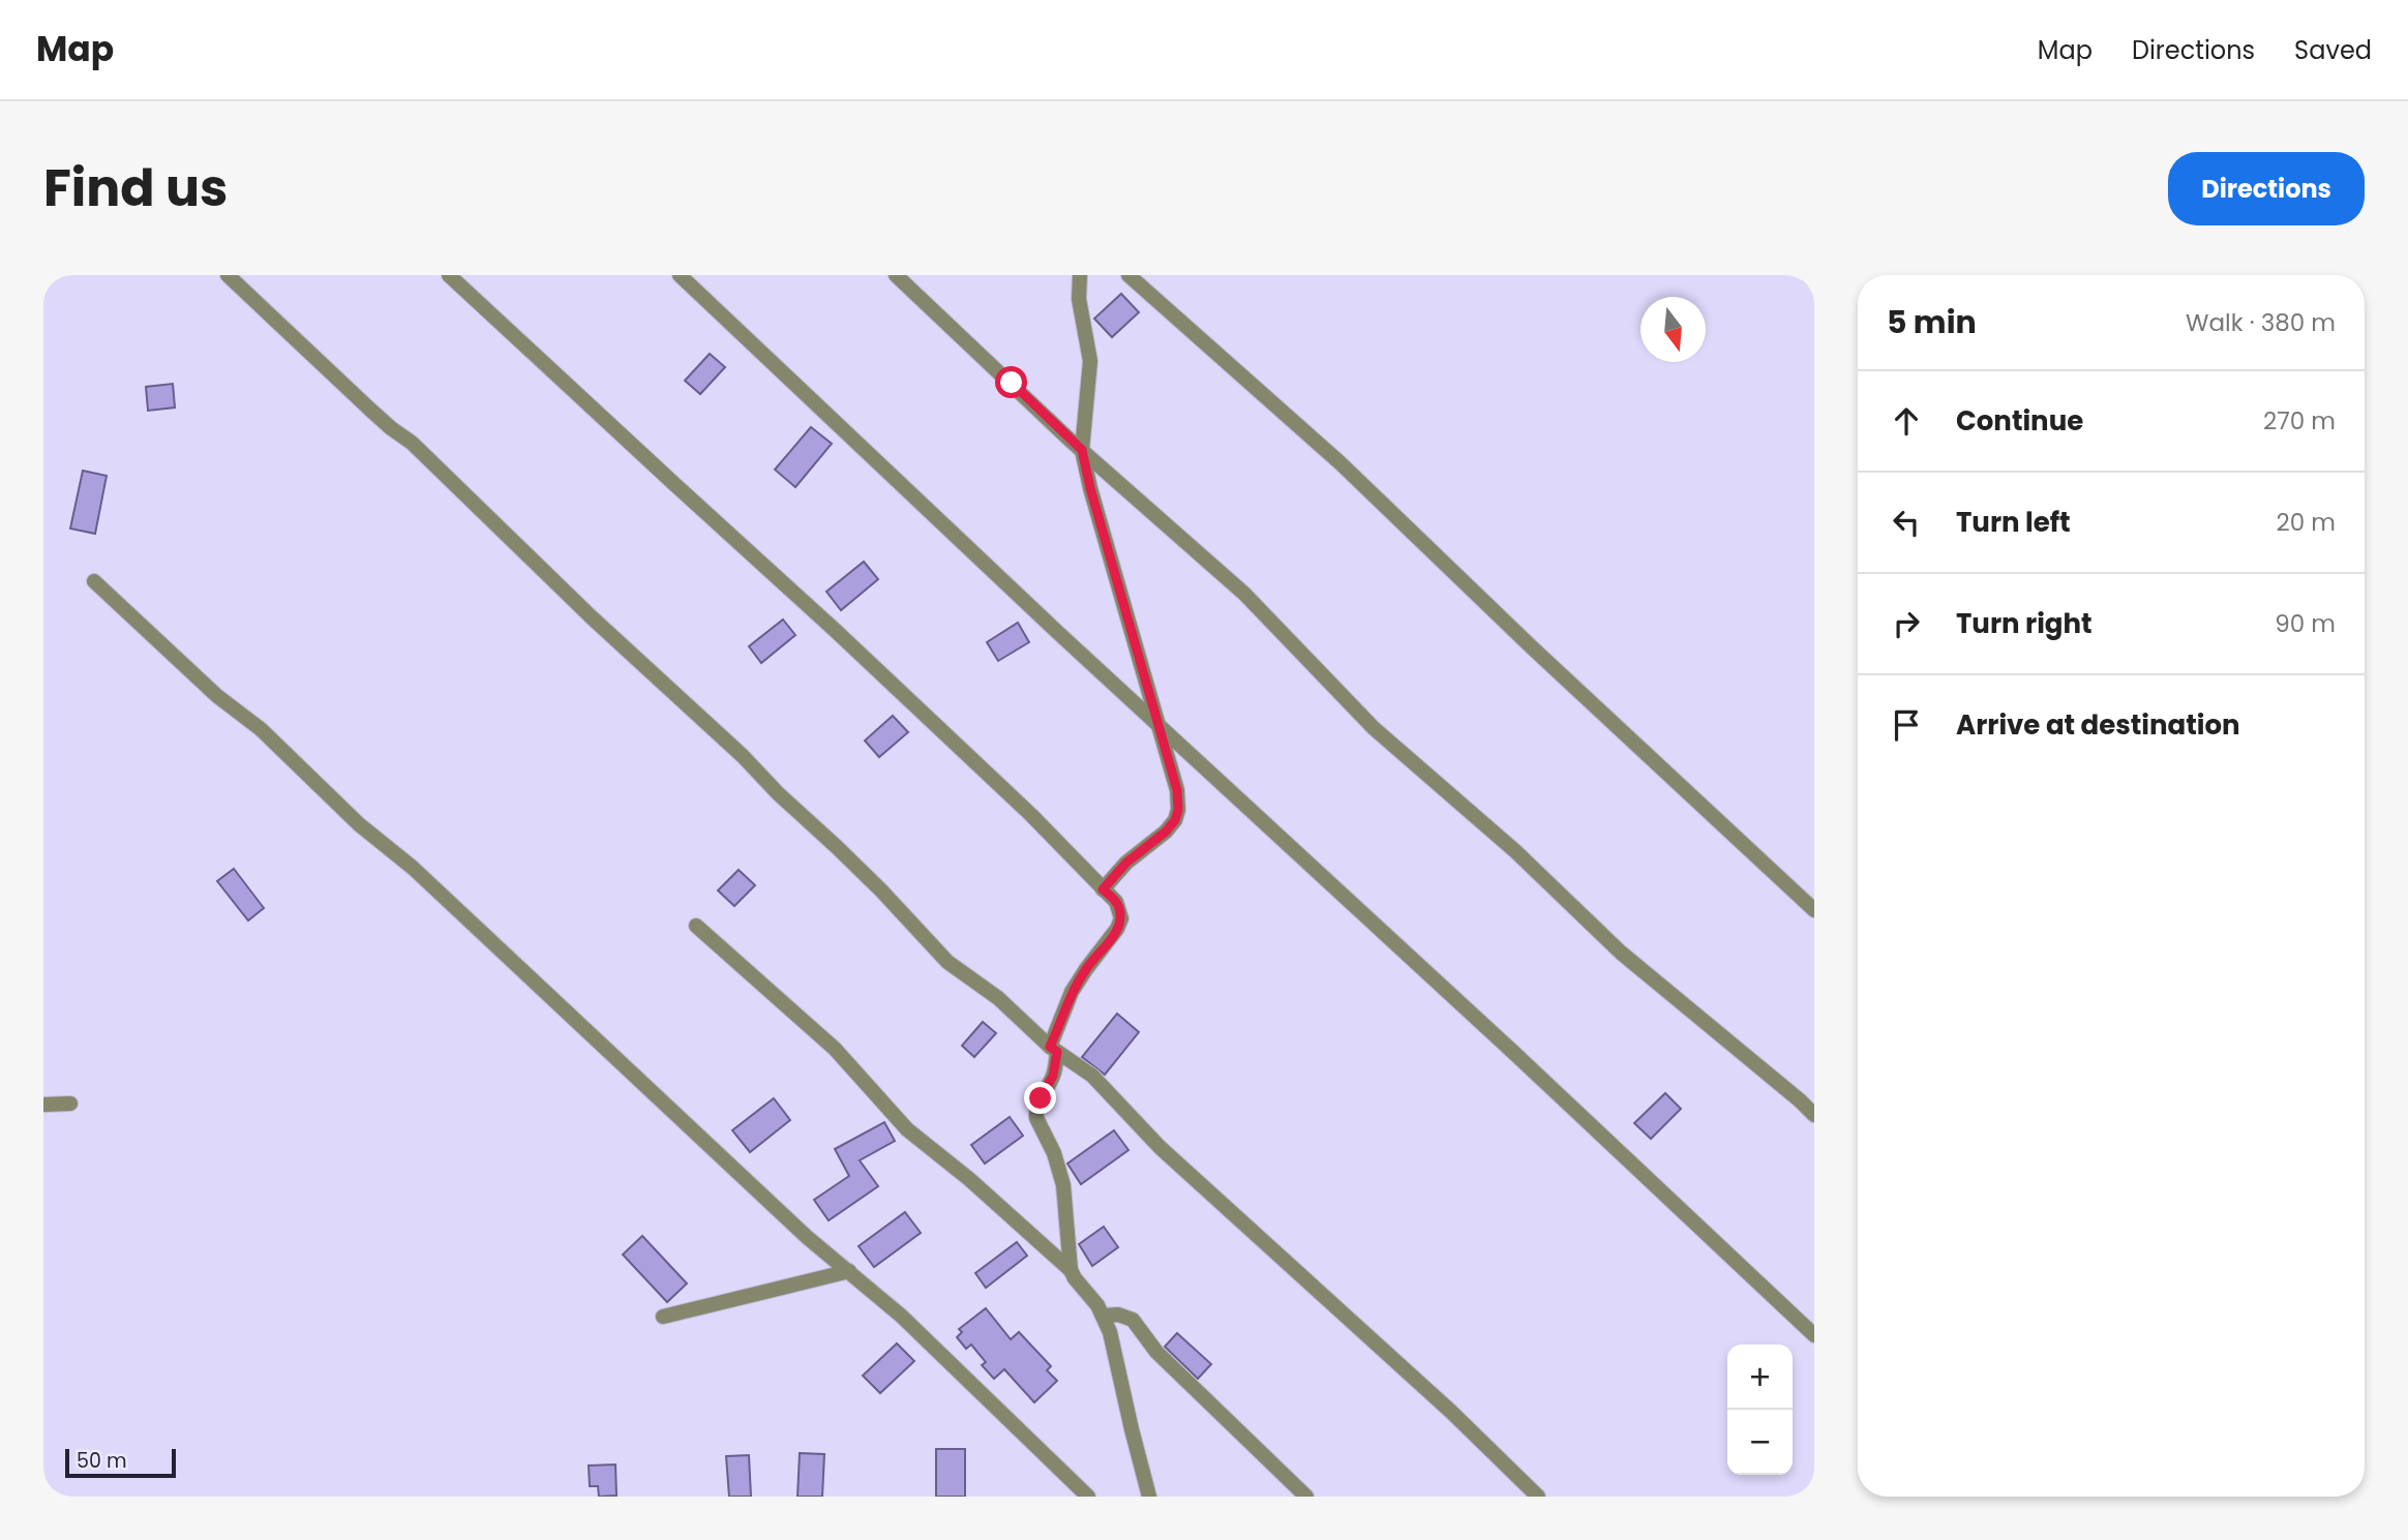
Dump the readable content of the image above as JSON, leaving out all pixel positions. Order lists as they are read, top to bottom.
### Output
{
  "scale_bar": "50 m",
  "north": "bottom",
  "page": {
    "header": "Map",
    "nav": ["Map", "Directions", "Saved"],
    "title": "Find us",
    "buttons": "Directions",
    "heading": ["5 min", "Walk · 380 m"],
    "list": [
      ["Continue", "270 m"],
      ["Turn left", "20 m"],
      ["Turn right", "90 m"],
      "Arrive at destination"
    ],
    "map_buttons": ["+", "−"],
    "scale": "50 m"
  }
}
